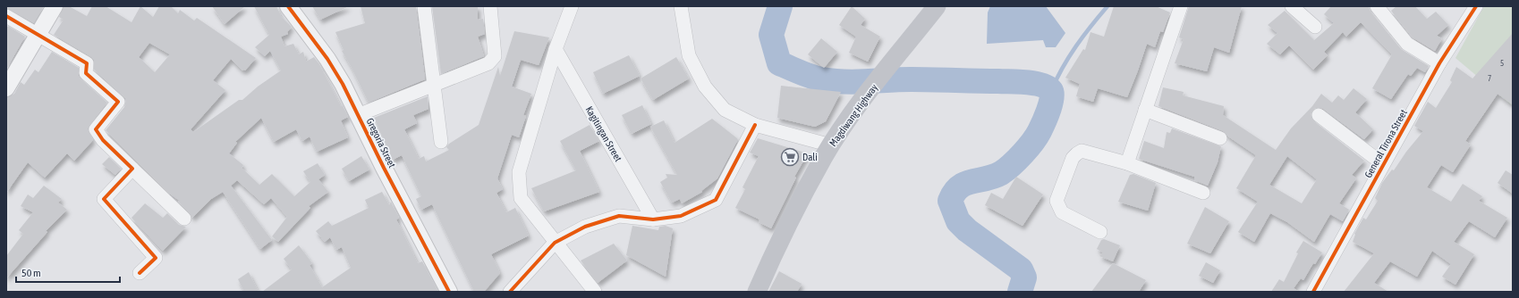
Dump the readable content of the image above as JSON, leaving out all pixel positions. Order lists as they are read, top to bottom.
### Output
{
  "streets": {
    "main road": ["Magdiwang Highway"],
    "street": ["Kagitingan Street", "Gregoria Street", "General Tirona Street"]
  },
  "places": {
    "supermarket": ["Dali"]
  },
  "house_numbers": ["5", "7"],
  "scale_bar": "50 m"
}
